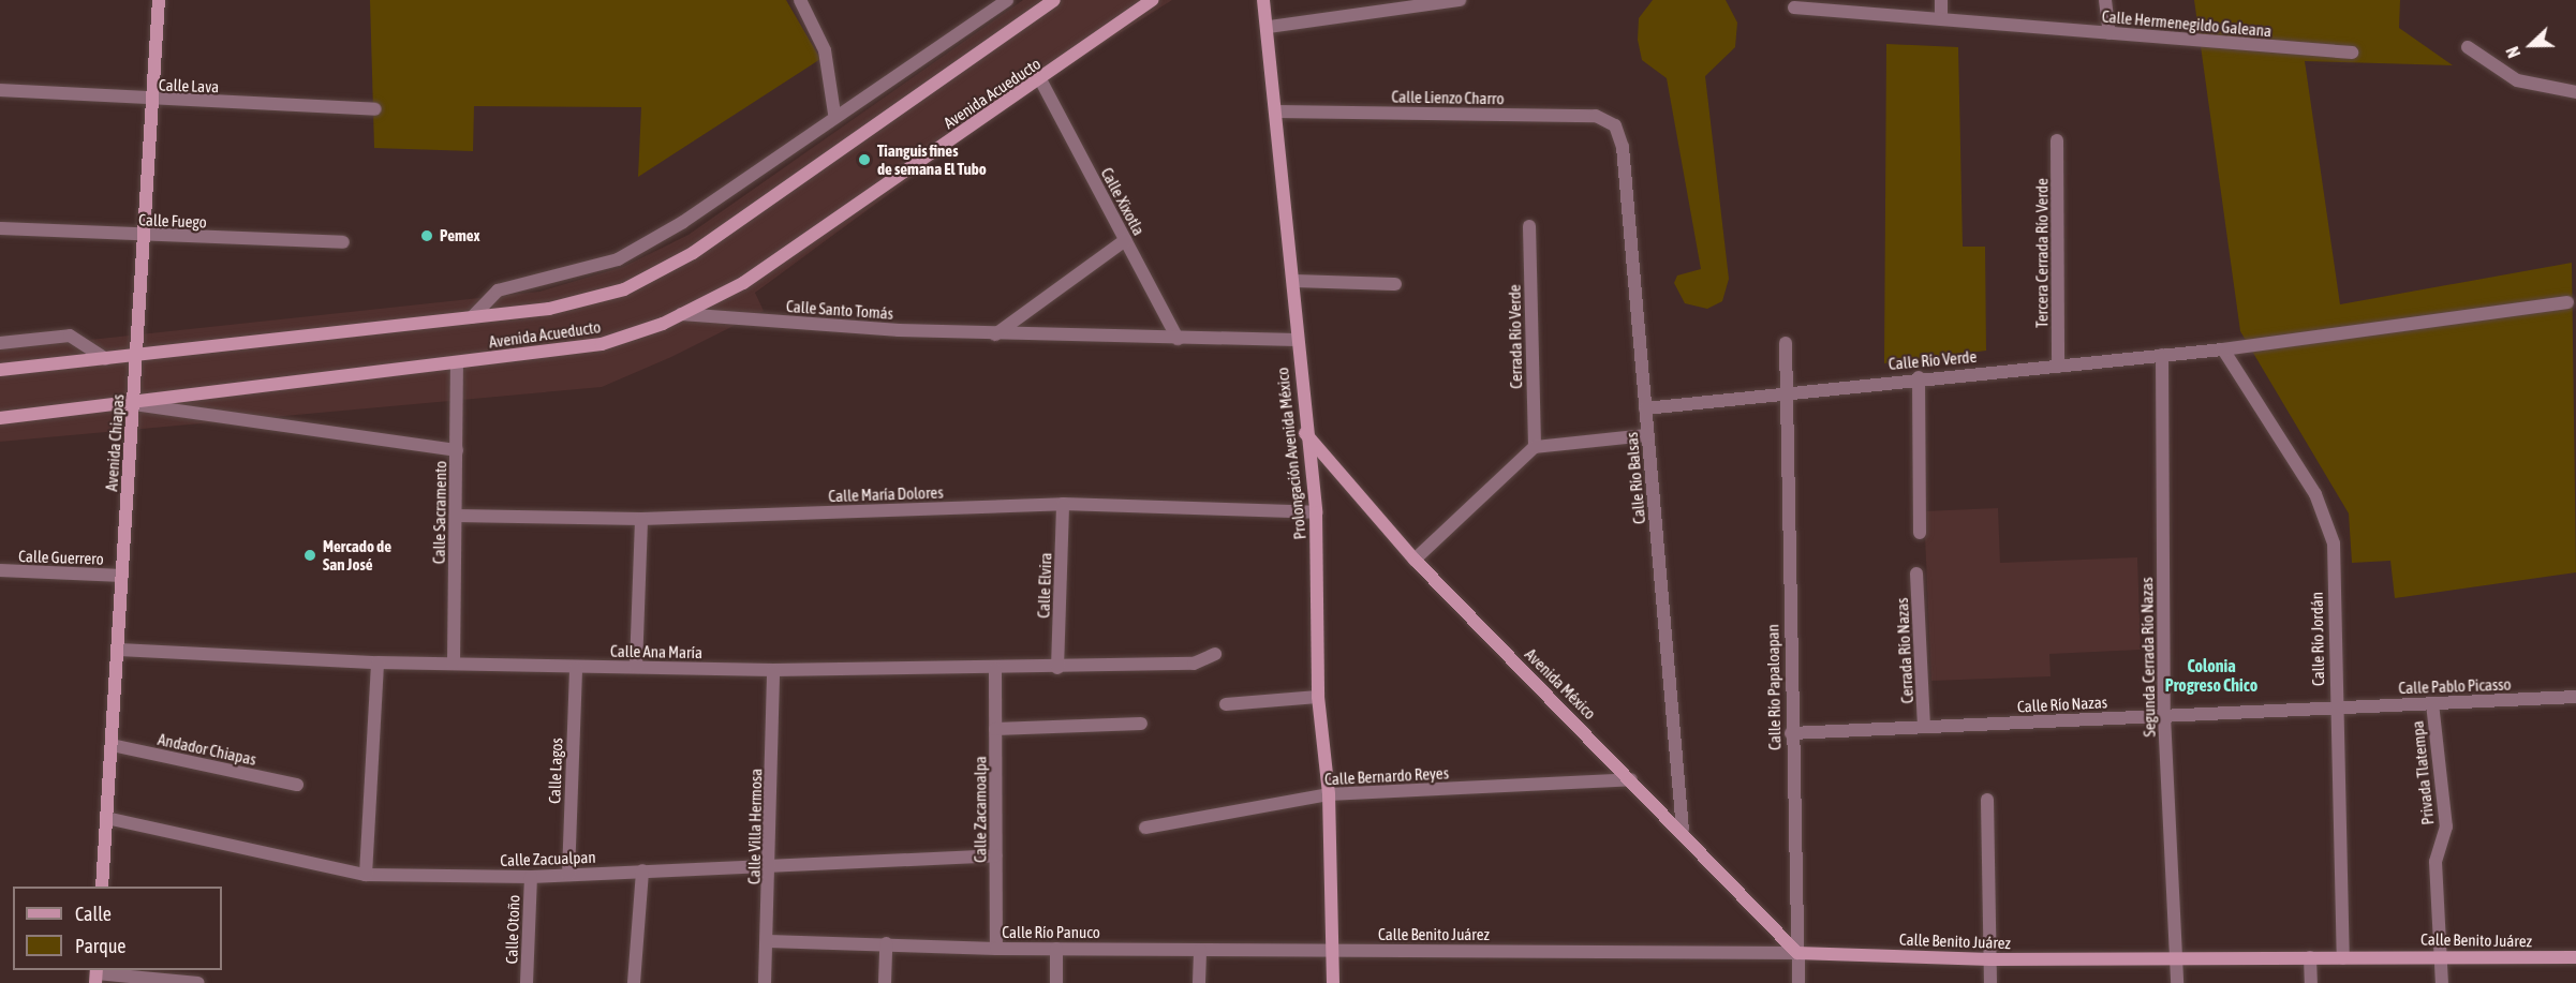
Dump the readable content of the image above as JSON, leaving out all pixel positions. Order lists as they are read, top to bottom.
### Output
{
  "streets": {
    "street": [
      "Calle Hermenegildo Galeana",
      "Calle Lava",
      "Avenida Acueducto",
      "Calle Lienzo Charro",
      "Calle Xixotla",
      "Calle Fuego",
      "Tercera Cerrada Río Verde",
      "Calle Santo Tomás",
      "Cerrada Río Verde",
      "Calle Río Verde",
      "Avenida Chiapas",
      "Prolongación Avenida México",
      "Calle Río Balsas",
      "Calle María Dolores",
      "Calle Sacramento",
      "Calle Guerrero",
      "Calle Elvira",
      "Calle Río Jordán",
      "Cerrada Río Nazas",
      "Calle Ana María",
      "Segunda Cerrada Río Nazas",
      "Avenida México",
      "Calle Pablo Picasso",
      "Calle Río Papaloapan",
      "Calle Río Nazas",
      "Andador Chiapas",
      "Calle Lagos",
      "Privada Tlatempa",
      "Calle Bernardo Reyes",
      "Calle Zacamoalpa",
      "Calle Villa Hermosa",
      "Calle Zacualpan",
      "Calle Otoño",
      "Calle Río Panuco",
      "Calle Benito Juárez"
    ]
  },
  "crossings": [
    ["Calle Lava", "Avenida Chiapas"],
    ["Avenida Acueducto", "Calle Xixotla"],
    ["Avenida Acueducto", "Calle Santo Tomás"],
    ["Avenida Acueducto", "Avenida Chiapas"],
    ["Avenida Acueducto", "Calle Sacramento"],
    ["Calle Lienzo Charro", "Prolongación Avenida México"],
    ["Calle Lienzo Charro", "Calle Río Balsas"],
    ["Calle Xixotla", "Calle Santo Tomás"],
    ["Calle Fuego", "Avenida Chiapas"],
    ["Tercera Cerrada Río Verde", "Calle Río Verde"],
    ["Calle Santo Tomás", "Prolongación Avenida México"],
    ["Calle Río Verde", "Calle Río Balsas"],
    ["Calle Río Verde", "Calle Río Jordán"],
    ["Calle Río Verde", "Segunda Cerrada Río Nazas"],
    ["Calle Río Verde", "Calle Río Papaloapan"],
    ["Avenida Chiapas", "Calle Guerrero"],
    ["Avenida Chiapas", "Calle Ana María"],
    ["Avenida Chiapas", "Andador Chiapas"],
    ["Avenida Chiapas", "Calle Zacualpan"],
    ["Prolongación Avenida México", "Calle María Dolores"],
    ["Prolongación Avenida México", "Avenida México"],
    ["Prolongación Avenida México", "Calle Bernardo Reyes"],
    ["Prolongación Avenida México", "Calle Río Panuco"],
    ["Prolongación Avenida México", "Calle Benito Juárez"],
    ["Calle Río Balsas", "Avenida México"],
    ["Calle María Dolores", "Calle Sacramento"],
    ["Calle María Dolores", "Calle Elvira"],
    ["Calle Sacramento", "Calle Ana María"],
    ["Calle Elvira", "Calle Ana María"],
    ["Calle Río Jordán", "Calle Pablo Picasso"],
    ["Calle Río Jordán", "Calle Río Nazas"],
    ["Calle Río Jordán", "Calle Benito Juárez"],
    ["Cerrada Río Nazas", "Calle Río Nazas"],
    ["Calle Ana María", "Calle Lagos"],
    ["Calle Ana María", "Calle Zacamoalpa"],
    ["Calle Ana María", "Calle Villa Hermosa"],
    ["Segunda Cerrada Río Nazas", "Calle Río Nazas"],
    ["Segunda Cerrada Río Nazas", "Calle Benito Juárez"],
    ["Avenida México", "Calle Río Papaloapan"],
    ["Avenida México", "Calle Bernardo Reyes"],
    ["Avenida México", "Calle Benito Juárez"],
    ["Calle Pablo Picasso", "Calle Río Nazas"],
    ["Calle Pablo Picasso", "Privada Tlatempa"],
    ["Calle Río Papaloapan", "Calle Río Nazas"],
    ["Calle Río Papaloapan", "Calle Benito Juárez"],
    ["Calle Lagos", "Calle Zacualpan"],
    ["Privada Tlatempa", "Calle Benito Juárez"],
    ["Calle Zacamoalpa", "Calle Zacualpan"],
    ["Calle Zacamoalpa", "Calle Río Panuco"],
    ["Calle Villa Hermosa", "Calle Zacualpan"],
    ["Calle Villa Hermosa", "Calle Río Panuco"],
    ["Calle Zacualpan", "Calle Otoño"],
    ["Calle Río Panuco", "Calle Benito Juárez"]
  ],
  "districts": ["Colonia Progreso Chico"],
  "places": ["Tianguis fines de semana El Tubo", "Pemex", "Mercado de San José"],
  "legend": ["Calle", "Parque"],
  "north": "left"
}
